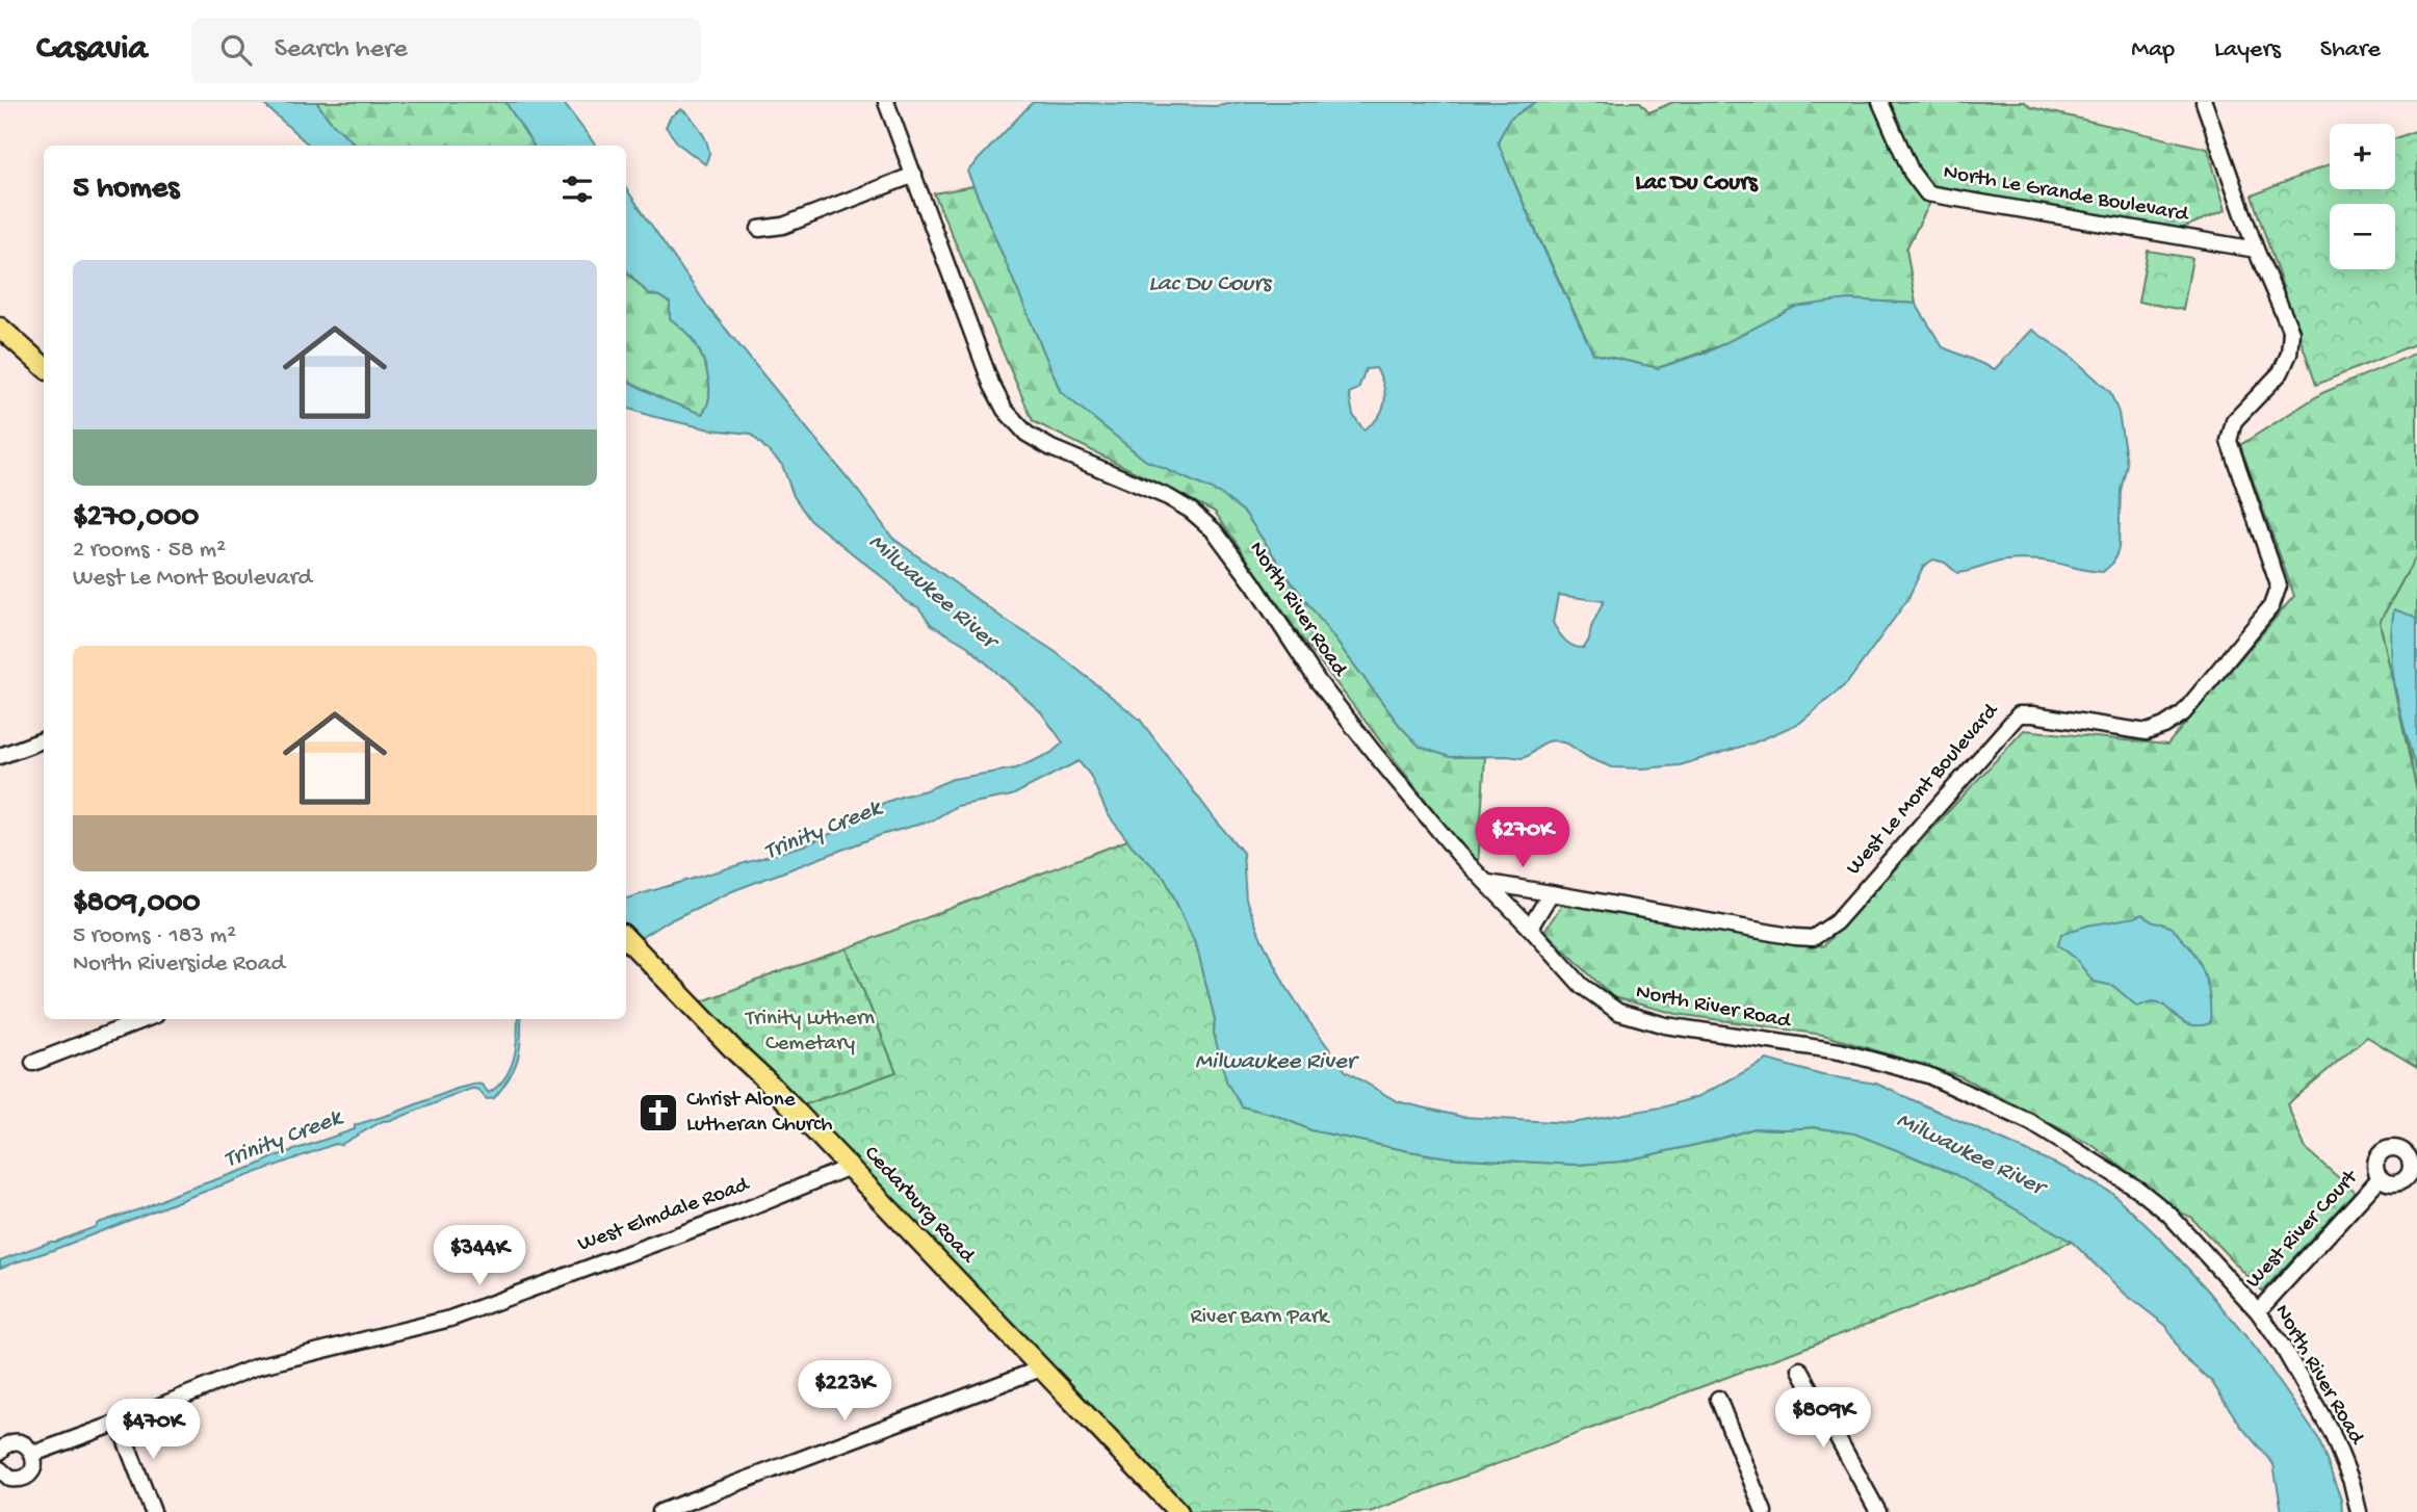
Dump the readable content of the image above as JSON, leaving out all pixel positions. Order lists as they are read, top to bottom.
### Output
{
  "streets": {
    "main road": ["Cedarburg Road"],
    "street": [
      "North Le Grande Boulevard",
      "North River Road",
      "West Le Mont Boulevard",
      "West Elmdale Road",
      "West River Court"
    ]
  },
  "crossings": [
    ["North Le Grande Boulevard", "West Le Mont Boulevard"],
    ["North River Road", "West Le Mont Boulevard"],
    ["North River Road", "West River Court"],
    ["Cedarburg Road", "West Elmdale Road"]
  ],
  "districts": ["Lac Du Cours"],
  "water": ["Lac Du Cours", "Milwaukee River", "Trinity Creek"],
  "parks": ["Trinity Luthern Cemetary", "River Barn Park"],
  "places": {
    "church": ["Christ Alone Lutheran Church"]
  },
  "page": {
    "header": "Casavia",
    "search": "Search here",
    "nav": ["Map", "Layers", "Share"],
    "map_buttons": ["+", "−"],
    "heading": "5 homes",
    "list": [
      {
        "name": "$270,000",
        "note": "2 rooms · 58 m² · West Le Mont Boulevard"
      },
      {
        "name": "$809,000",
        "note": "5 rooms · 183 m² · North Riverside Road"
      }
    ],
    "price": [
      "$270K",
      "$344K",
      "$223K",
      "$809K",
      "$470K"
    ]
  }
}
